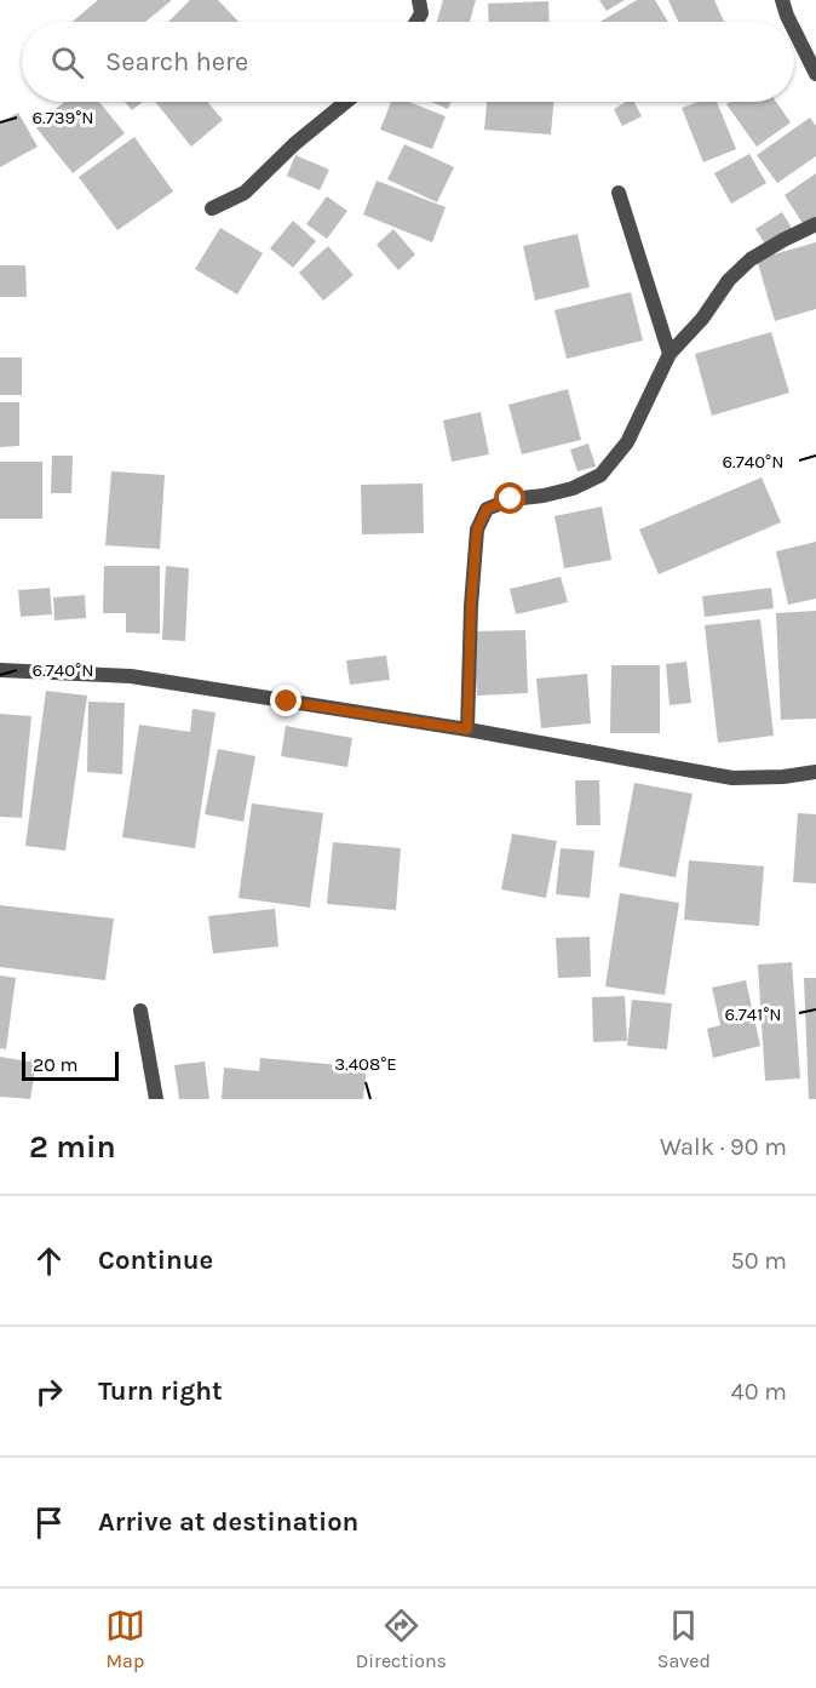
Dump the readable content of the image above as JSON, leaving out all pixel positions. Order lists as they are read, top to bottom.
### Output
{
  "scale_bar": "20 m",
  "page": {
    "search": "Search here",
    "scale": "20 m",
    "heading": ["2 min", "Walk · 90 m"],
    "list": [
      ["Continue", "50 m"],
      ["Turn right", "40 m"],
      "Arrive at destination"
    ],
    "nav": ["Map", "Directions", "Saved"]
  },
  "coordinates": [
    "6.739°N",
    "6.740°N",
    "6.741°N",
    "3.408°E"
  ]
}
